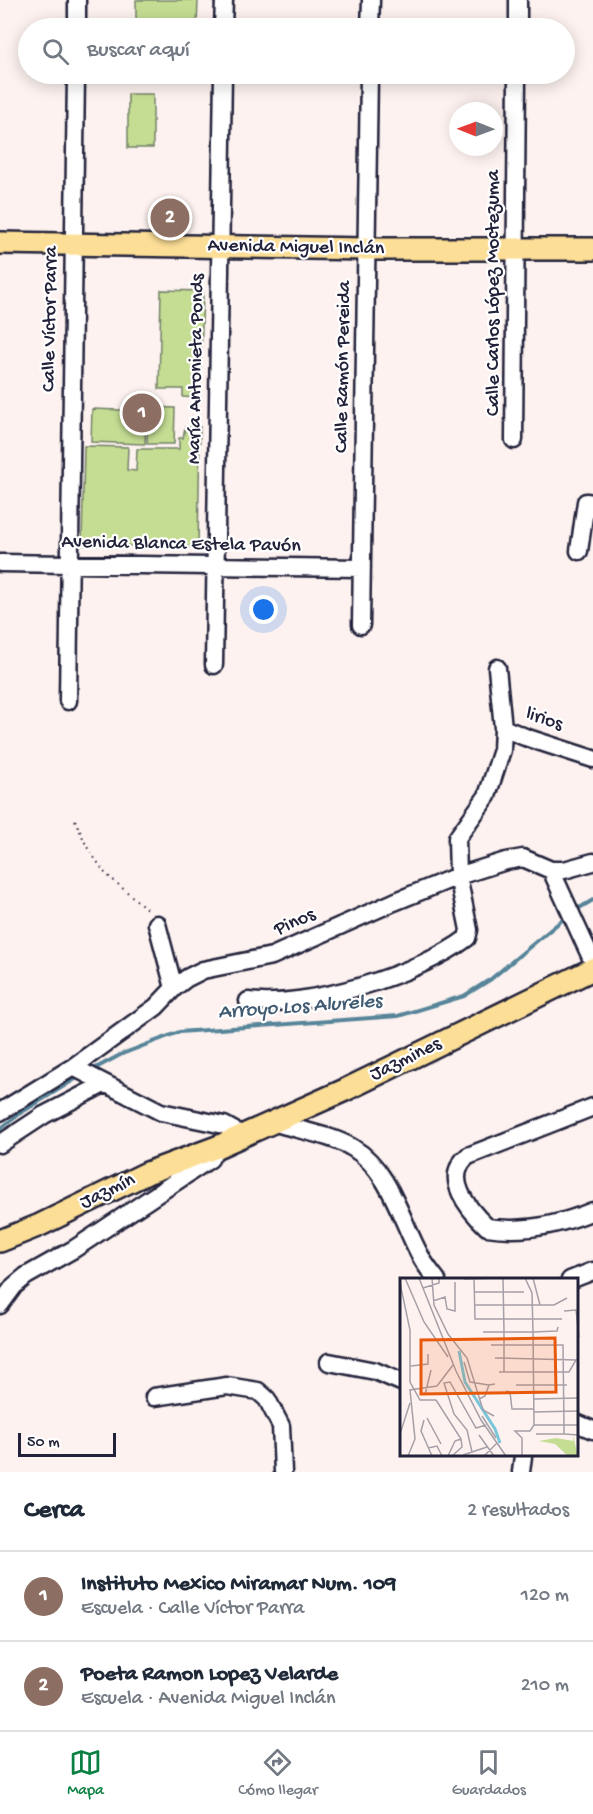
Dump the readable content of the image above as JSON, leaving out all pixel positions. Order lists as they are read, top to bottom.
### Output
{
  "streets": {
    "main road": ["Avenida Miguel Inclán", "Jazmines", "Jazmín"],
    "street": [
      "Calle Carlos López Moctezuma",
      "Calle Víctor Parra",
      "Calle Ramón Pereida",
      "María Antonieta Ponds",
      "Avenida Blanca Estela Pavón",
      "lirios",
      "Pinos"
    ]
  },
  "crossings": [
    ["Avenida Miguel Inclán", "Calle Carlos López Moctezuma"],
    ["Avenida Miguel Inclán", "Calle Víctor Parra"],
    ["Avenida Miguel Inclán", "Calle Ramón Pereida"],
    ["Avenida Miguel Inclán", "María Antonieta Ponds"],
    ["Calle Víctor Parra", "Avenida Blanca Estela Pavón"],
    ["Calle Ramón Pereida", "Avenida Blanca Estela Pavón"],
    ["María Antonieta Ponds", "Avenida Blanca Estela Pavón"],
    ["Jazmines", "Jazmín"]
  ],
  "water": ["Arroyo Los Alureles"],
  "scale_bar": "50 m",
  "north": "left",
  "page": {
    "search": "Buscar aquí",
    "pins": ["2", "1"],
    "scale": "50 m",
    "heading": ["Cerca", "2 resultados"],
    "list": [
      {
        "mark": "1",
        "name": "Instituto Mexico Miramar Num. 109",
        "note": "Escuela · Calle Víctor Parra",
        "value": "120 m"
      },
      {
        "mark": "2",
        "name": "Poeta Ramon Lopez Velarde",
        "note": "Escuela · Avenida Miguel Inclán",
        "value": "210 m"
      }
    ],
    "nav": ["Mapa", "Cómo llegar", "Guardados"]
  }
}
